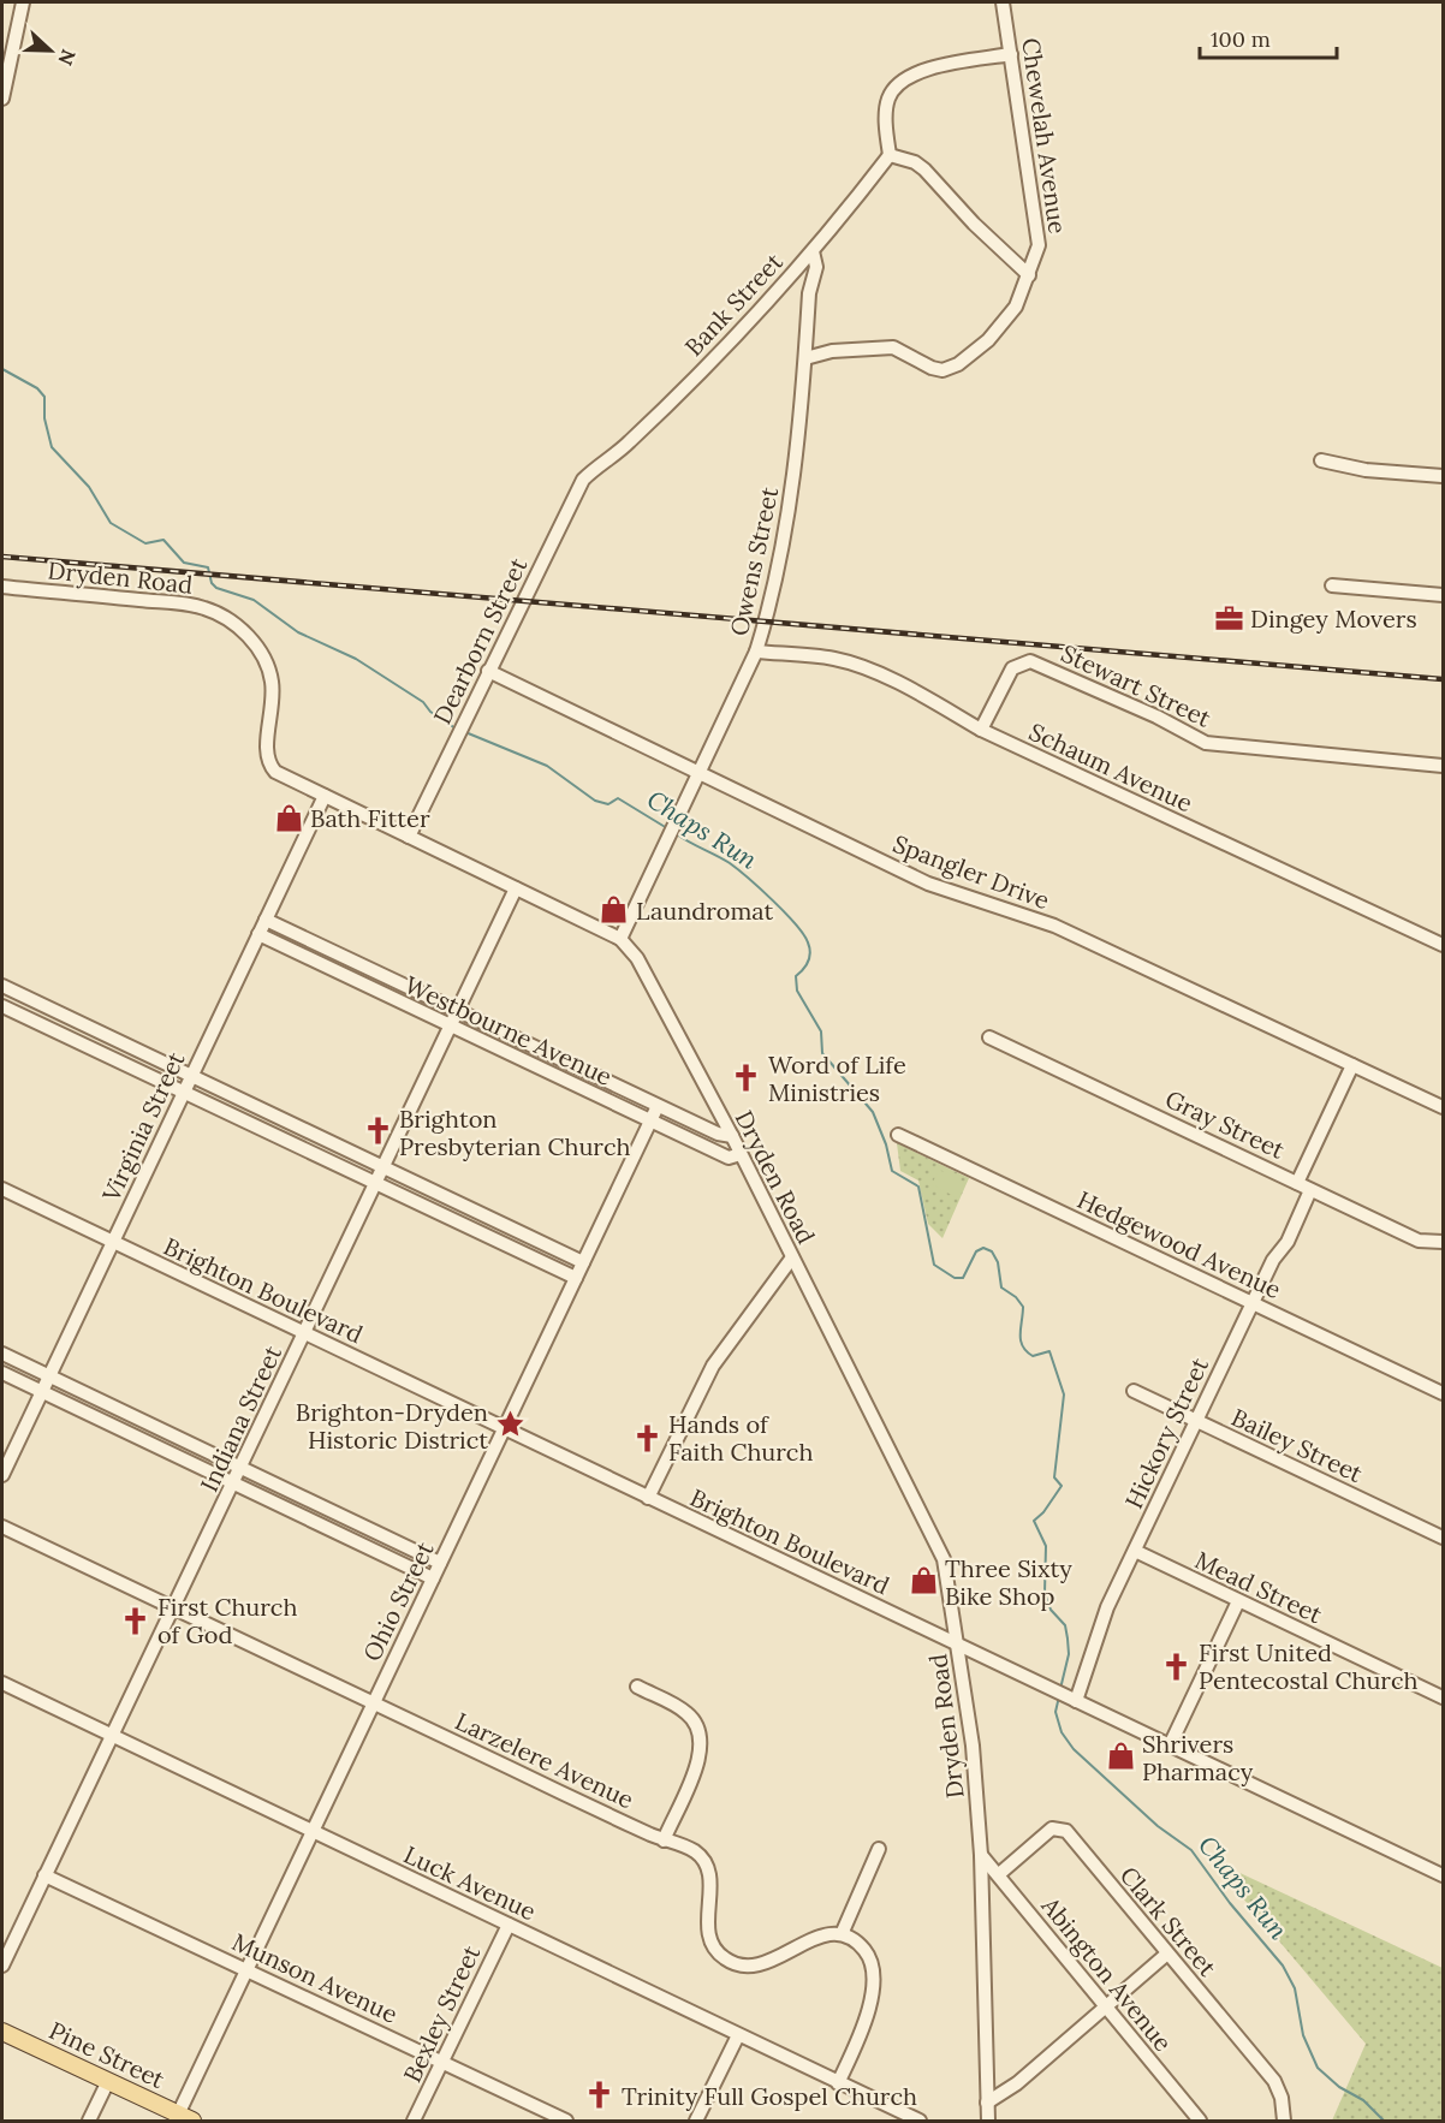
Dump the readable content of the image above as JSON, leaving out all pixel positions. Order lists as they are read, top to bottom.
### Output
{
  "streets": {
    "main road": ["Pine Street"],
    "street": [
      "Chewelah Avenue",
      "Bank Street",
      "Owens Street",
      "Dryden Road",
      "Dearborn Street",
      "Stewart Street",
      "Schaum Avenue",
      "Spangler Drive",
      "Westbourne Avenue",
      "Gray Street",
      "Virginia Street",
      "Hedgewood Avenue",
      "Brighton Boulevard",
      "Indiana Street",
      "Hickory Street",
      "Bailey Street",
      "Mead Street",
      "Ohio Street",
      "Larzelere Avenue",
      "Luck Avenue",
      "Clark Street",
      "Abington Avenue",
      "Munson Avenue",
      "Bexley Street"
    ]
  },
  "crossings": [
    ["Chewelah Avenue", "Owens Street"],
    ["Bank Street", "Owens Street"],
    ["Bank Street", "Dearborn Street"],
    ["Owens Street", "Dryden Road"],
    ["Owens Street", "Schaum Avenue"],
    ["Owens Street", "Spangler Drive"],
    ["Dryden Road", "Dearborn Street"],
    ["Dryden Road", "Westbourne Avenue"],
    ["Dryden Road", "Virginia Street"],
    ["Dryden Road", "Brighton Boulevard"],
    ["Dryden Road", "Indiana Street"],
    ["Dryden Road", "Abington Avenue"],
    ["Dearborn Street", "Spangler Drive"],
    ["Stewart Street", "Schaum Avenue"],
    ["Westbourne Avenue", "Virginia Street"],
    ["Westbourne Avenue", "Indiana Street"],
    ["Westbourne Avenue", "Ohio Street"],
    ["Gray Street", "Hickory Street"],
    ["Virginia Street", "Brighton Boulevard"],
    ["Hedgewood Avenue", "Hickory Street"],
    ["Brighton Boulevard", "Indiana Street"],
    ["Brighton Boulevard", "Hickory Street"],
    ["Brighton Boulevard", "Ohio Street"],
    ["Indiana Street", "Larzelere Avenue"],
    ["Indiana Street", "Luck Avenue"],
    ["Indiana Street", "Munson Avenue"],
    ["Hickory Street", "Bailey Street"],
    ["Hickory Street", "Mead Street"],
    ["Ohio Street", "Larzelere Avenue"],
    ["Ohio Street", "Luck Avenue"],
    ["Ohio Street", "Munson Avenue"],
    ["Ohio Street", "Pine Street"],
    ["Luck Avenue", "Bexley Street"],
    ["Clark Street", "Abington Avenue"],
    ["Munson Avenue", "Bexley Street"]
  ],
  "water": ["Chaps Run"],
  "places": {
    "office": ["Dingey Movers"],
    "shop": [
      "Bath Fitter",
      "Laundromat",
      "Three Sixty Bike Shop",
      "Shrivers Pharmacy"
    ],
    "church": [
      "Word of Life Ministries",
      "Brighton Presbyterian Church",
      "Hands of Faith Church",
      "First Church of God",
      "First United Pentecostal Church",
      "Trinity Full Gospel Church"
    ],
    "place": ["Brighton-Dryden Historic District"]
  },
  "scale_bar": "100 m",
  "north": "right"
}
